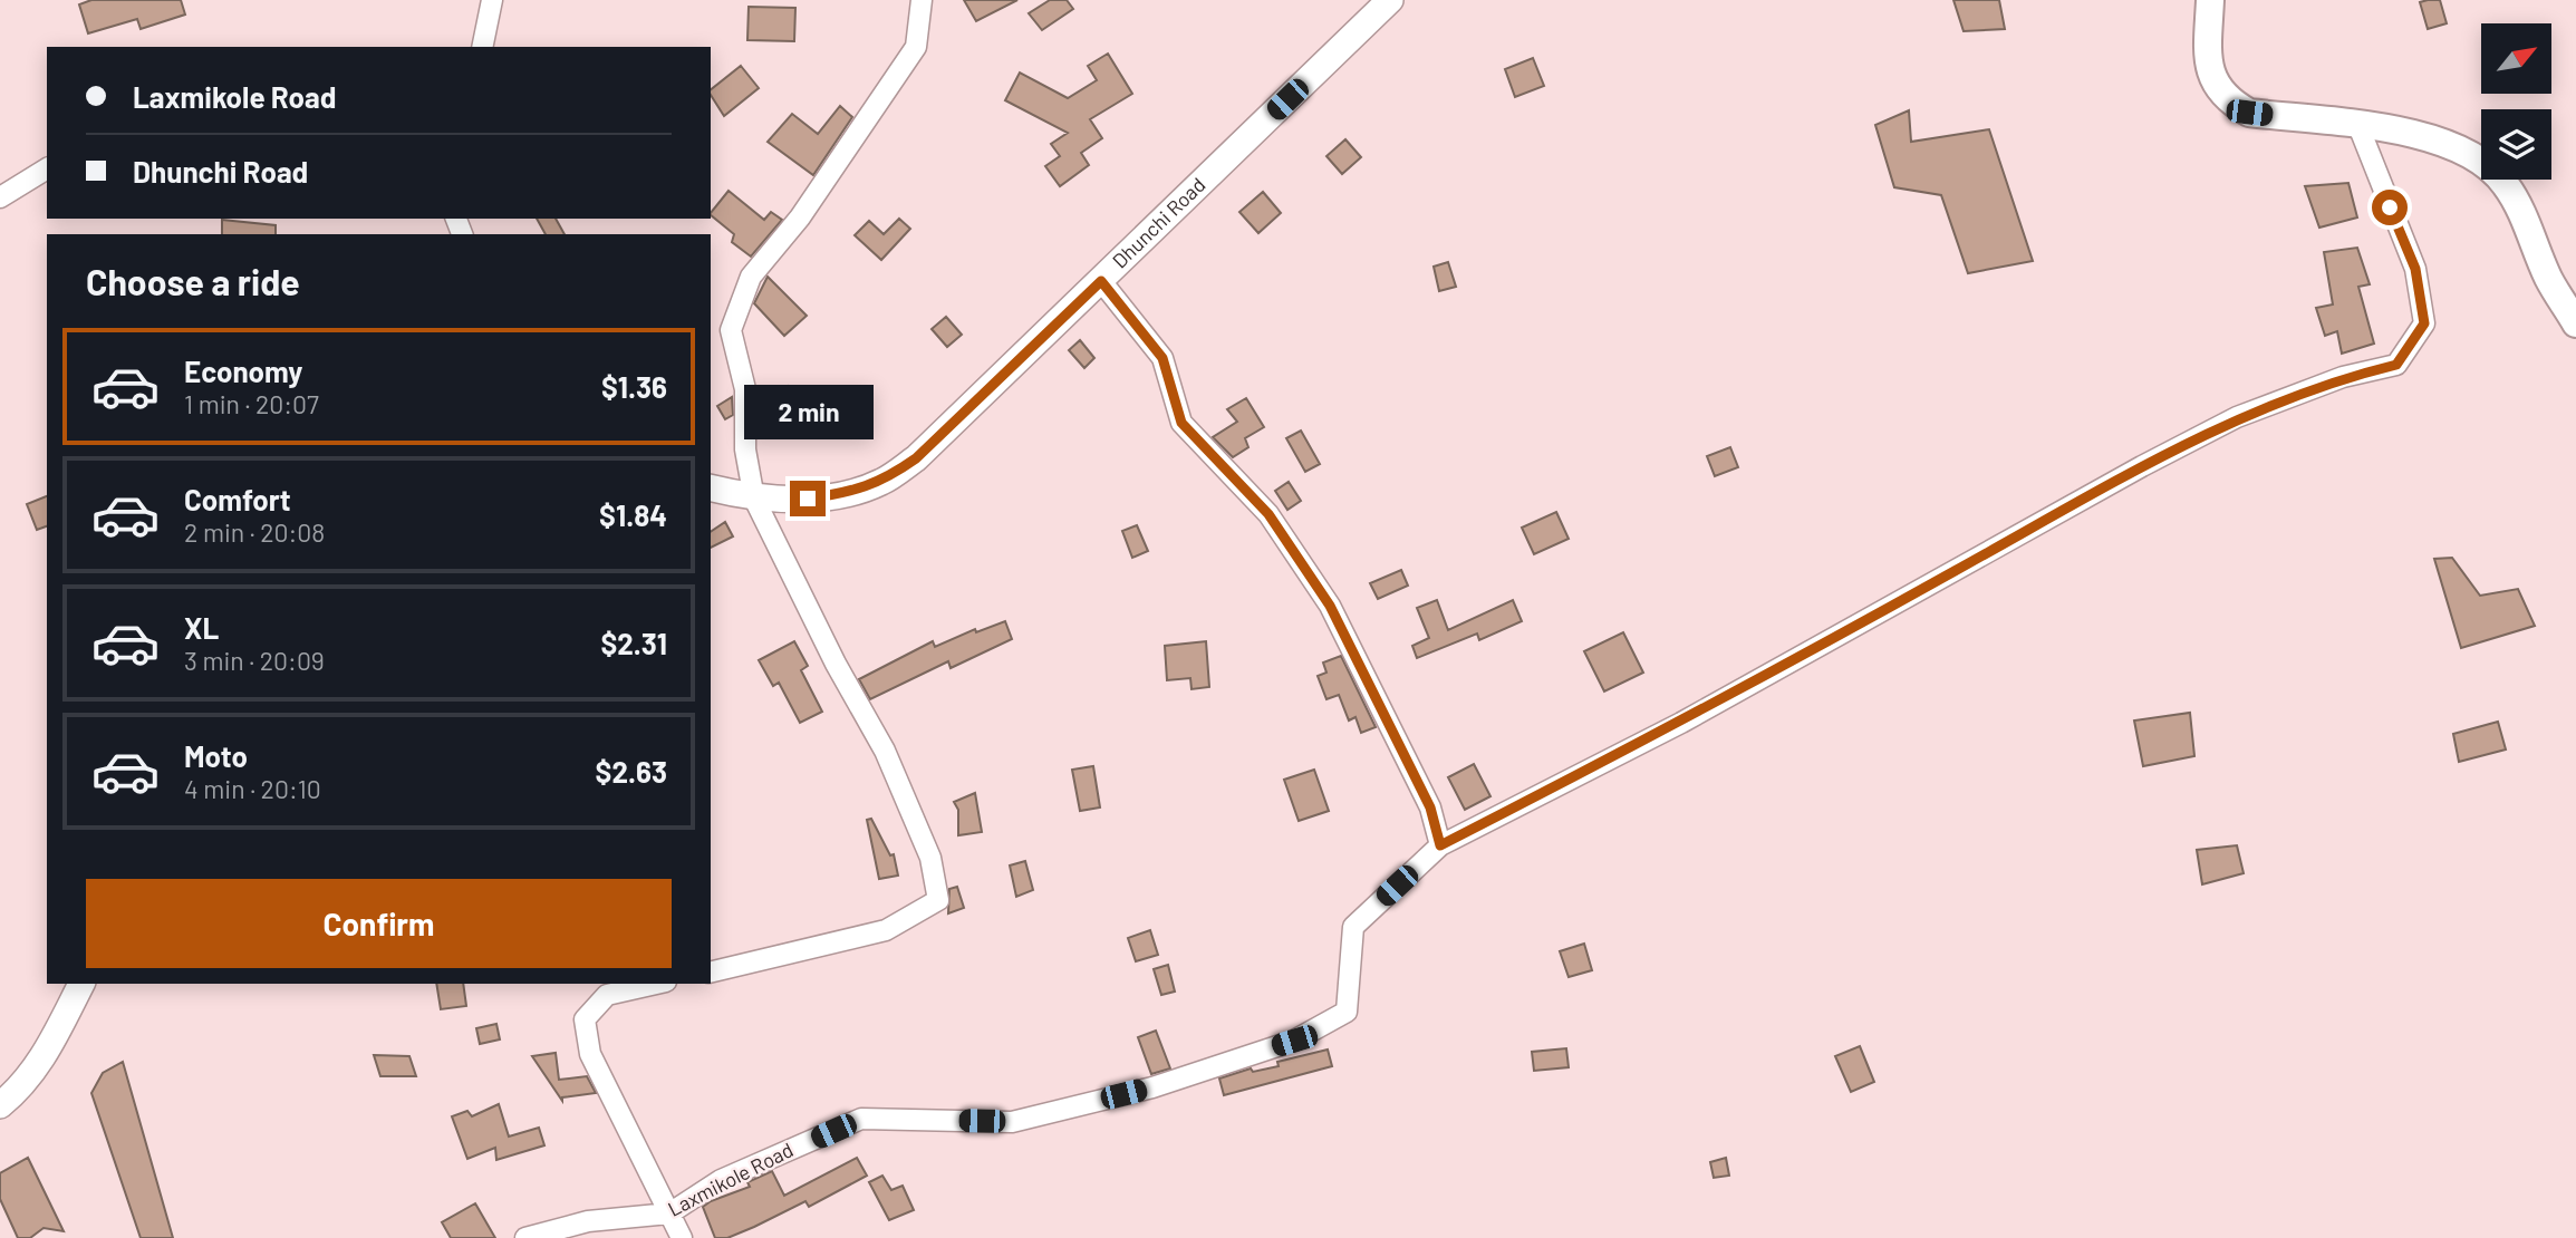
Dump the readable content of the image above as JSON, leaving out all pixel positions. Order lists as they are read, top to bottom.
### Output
{
  "streets": {
    "street": ["Dhunchi Road", "Laxmikole Road"]
  },
  "north": "top right",
  "page": {
    "banner": ["Laxmikole Road", "Dhunchi Road"],
    "heading": "Choose a ride",
    "list": [
      {
        "name": "Economy",
        "note": "1 min · 20:07",
        "value": "$1.36"
      },
      {
        "name": "Comfort",
        "note": "2 min · 20:08",
        "value": "$1.84"
      },
      {
        "name": "XL",
        "note": "3 min · 20:09",
        "value": "$2.31"
      },
      {
        "name": "Moto",
        "note": "4 min · 20:10",
        "value": "$2.63"
      }
    ],
    "bubble": "2 min",
    "buttons": "Confirm"
  }
}
